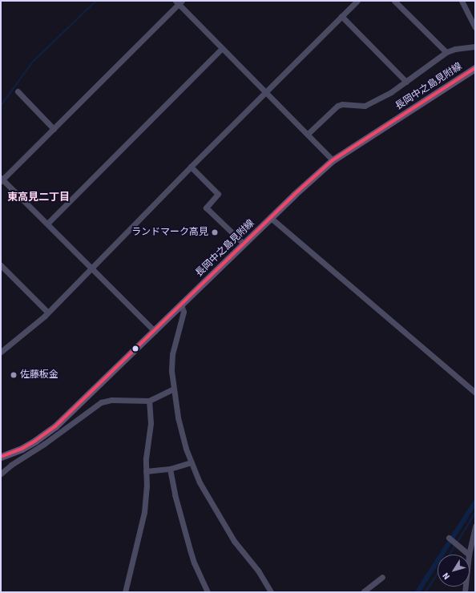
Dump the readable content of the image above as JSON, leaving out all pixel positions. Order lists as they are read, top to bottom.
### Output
{
  "streets": {
    "main road": ["長岡中之島見附線"]
  },
  "districts": ["東高見二丁目"],
  "places": ["ランドマーク高見", "佐藤板金"],
  "north": "bottom left"
}
